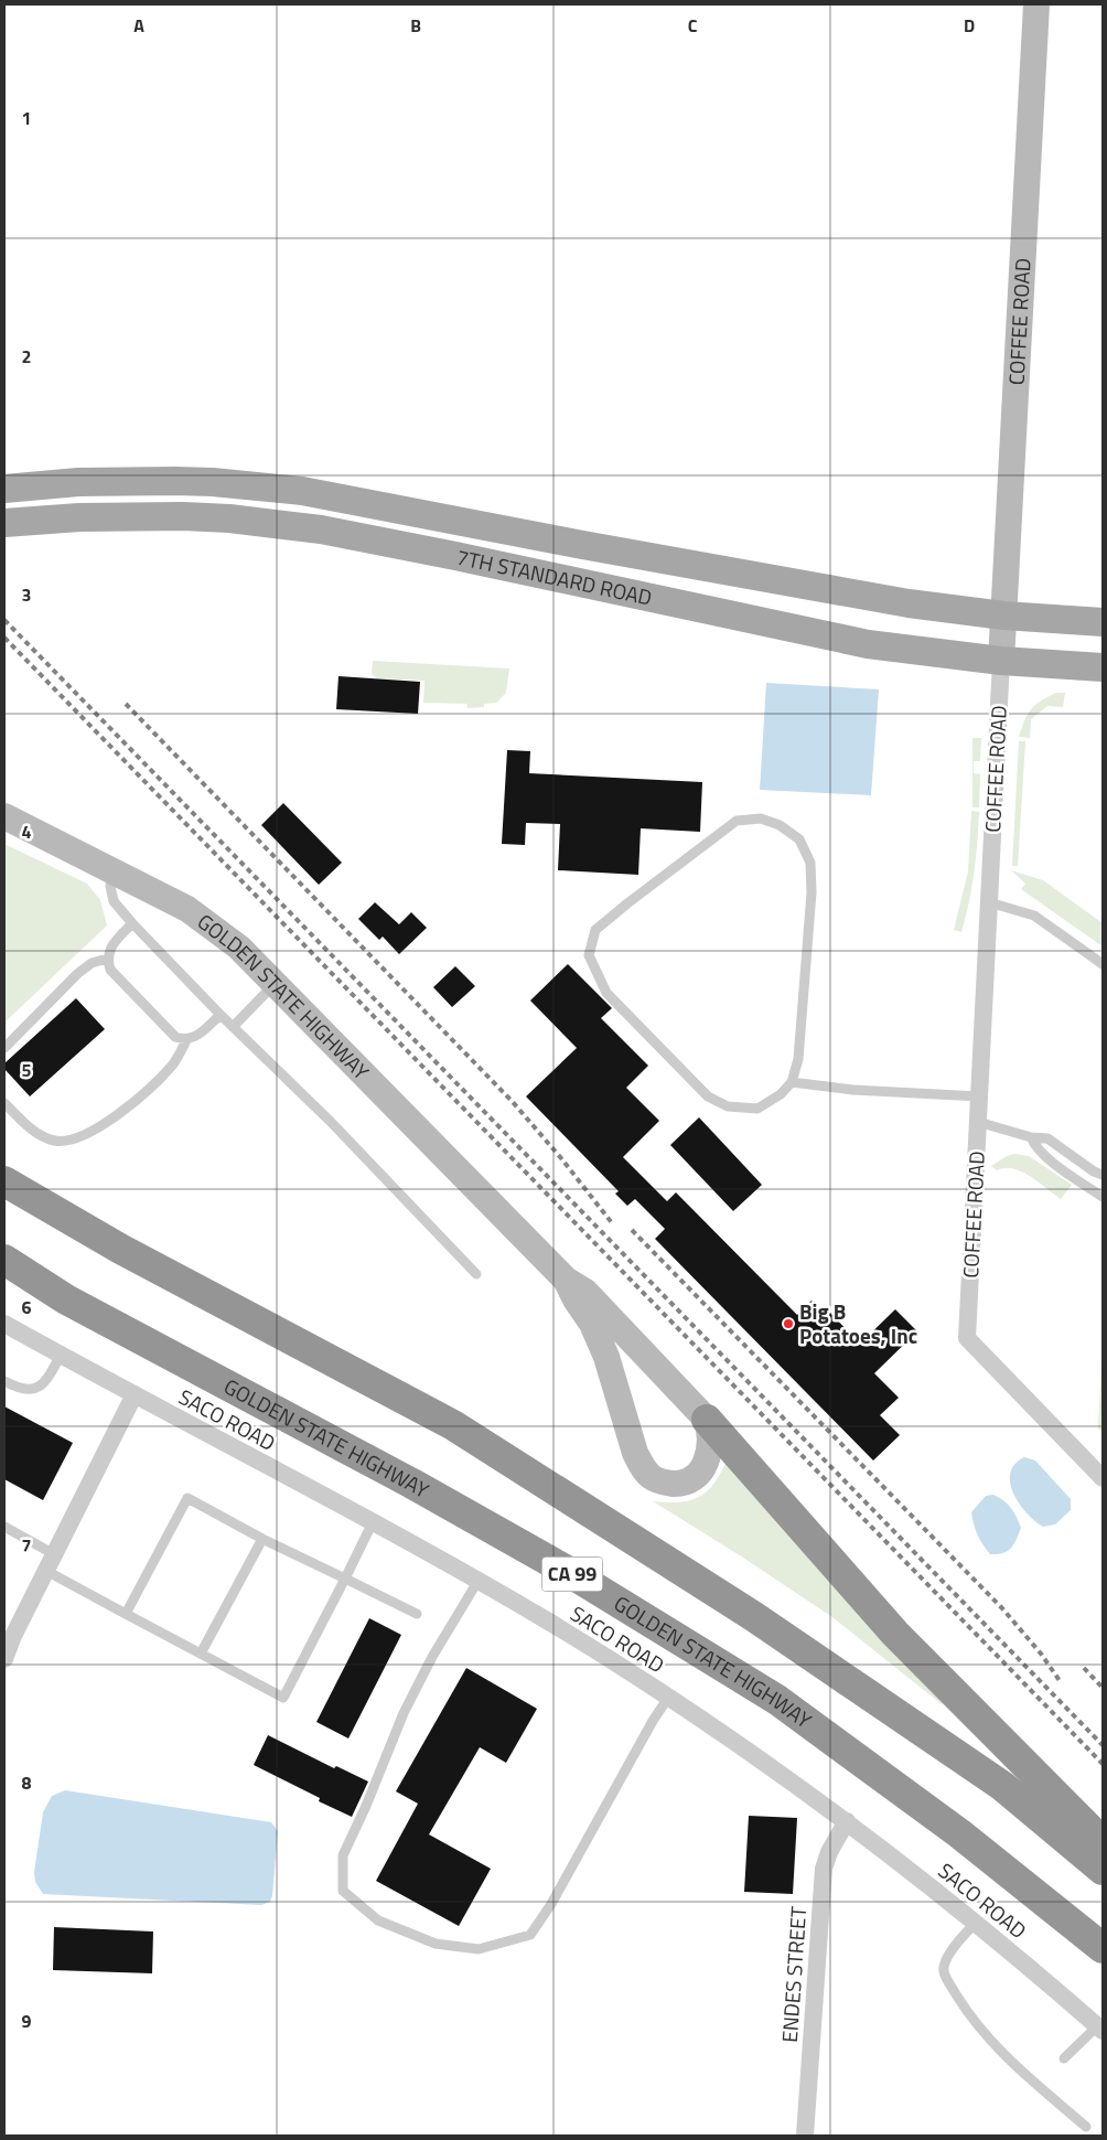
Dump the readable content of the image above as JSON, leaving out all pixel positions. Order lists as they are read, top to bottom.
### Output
{
  "streets": {
    "highway": ["GOLDEN STATE HIGHWAY", "CA 99"],
    "main road": ["COFFEE ROAD", "7TH STANDARD ROAD"],
    "street": ["SACO ROAD", "ENDES STREET"]
  },
  "crossings": [
    ["COFFEE ROAD", "7TH STANDARD ROAD"],
    ["SACO ROAD", "ENDES STREET"]
  ],
  "places": ["Big B Potatoes, Inc"],
  "grid": {
    "columns": [
      "A",
      "B",
      "C",
      "D"
    ],
    "rows": [
      "1",
      "2",
      "3",
      "4",
      "5",
      "6",
      "7",
      "8",
      "9"
    ]
  }
}
